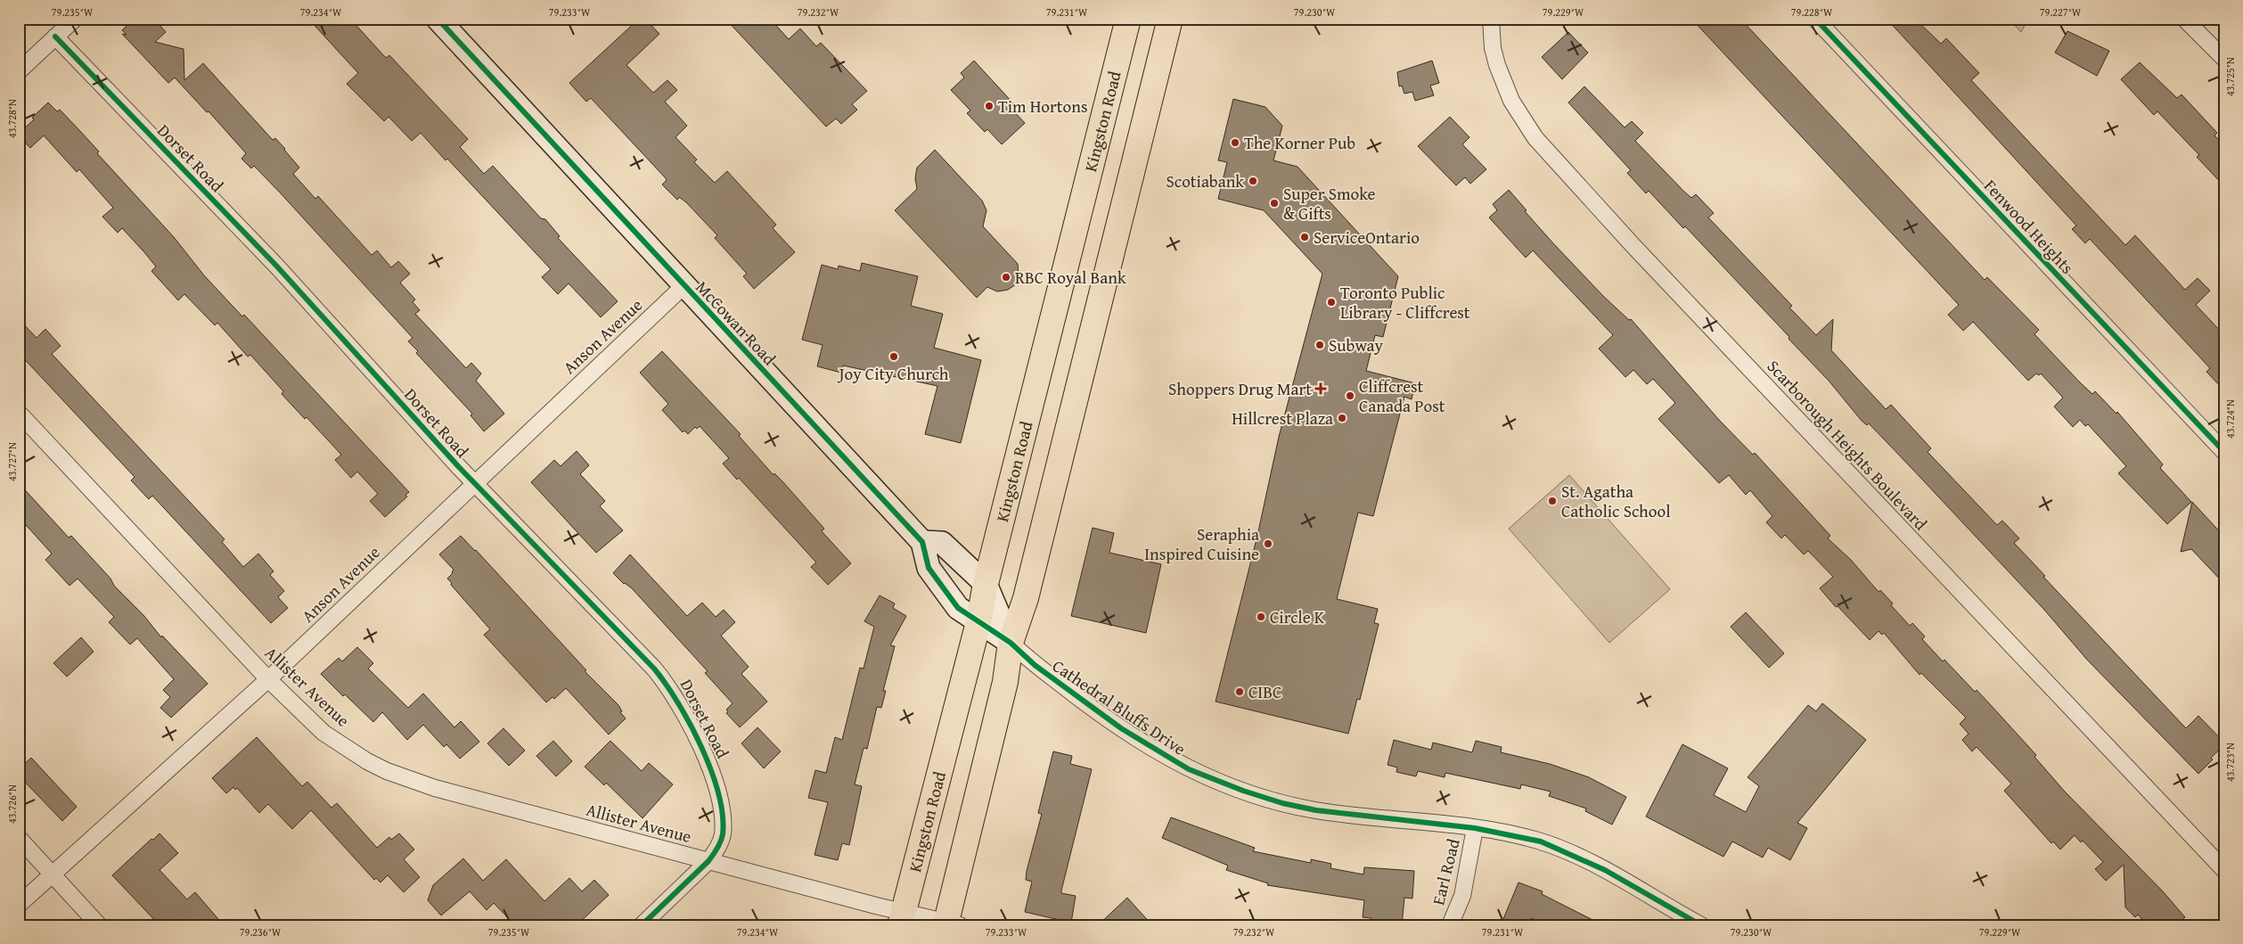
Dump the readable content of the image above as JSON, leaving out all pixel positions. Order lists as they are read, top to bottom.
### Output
{
  "streets": {
    "main road": ["Kingston Road"],
    "street": [
      "Dorset Road",
      "Fenwood Heights",
      "McCowan Road",
      "Anson Avenue",
      "Scarborough Heights Boulevard",
      "Allister Avenue",
      "Cathedral Bluffs Drive",
      "Earl Road"
    ]
  },
  "crossings": [
    ["Kingston Road", "McCowan Road"],
    ["Dorset Road", "Anson Avenue"],
    ["Dorset Road", "Allister Avenue"],
    ["McCowan Road", "Anson Avenue"],
    ["McCowan Road", "Cathedral Bluffs Drive"],
    ["Anson Avenue", "Allister Avenue"],
    ["Cathedral Bluffs Drive", "Earl Road"]
  ],
  "places": {
    "other": [
      "Tim Hortons",
      "The Korner Pub",
      "Scotiabank",
      "Super Smoke & Gifts",
      "ServiceOntario",
      "RBC Royal Bank",
      "Toronto Public Library - Cliffcrest",
      "Subway",
      "Joy City Church",
      "Cliffcrest Canada Post",
      "Hillcrest Plaza",
      "St. Agatha Catholic School",
      "Seraphia Inspired Cuisine",
      "Circle K",
      "CIBC"
    ],
    "health": ["Shoppers Drug Mart"]
  },
  "coordinates": [
    "79.235°W",
    "79.234°W",
    "79.233°W",
    "79.232°W",
    "79.231°W",
    "79.230°W",
    "79.229°W",
    "79.228°W",
    "79.227°W",
    "43.725°N",
    "43.728°N",
    "43.724°N",
    "43.727°N",
    "43.723°N",
    "43.726°N",
    "79.236°W"
  ]
}
